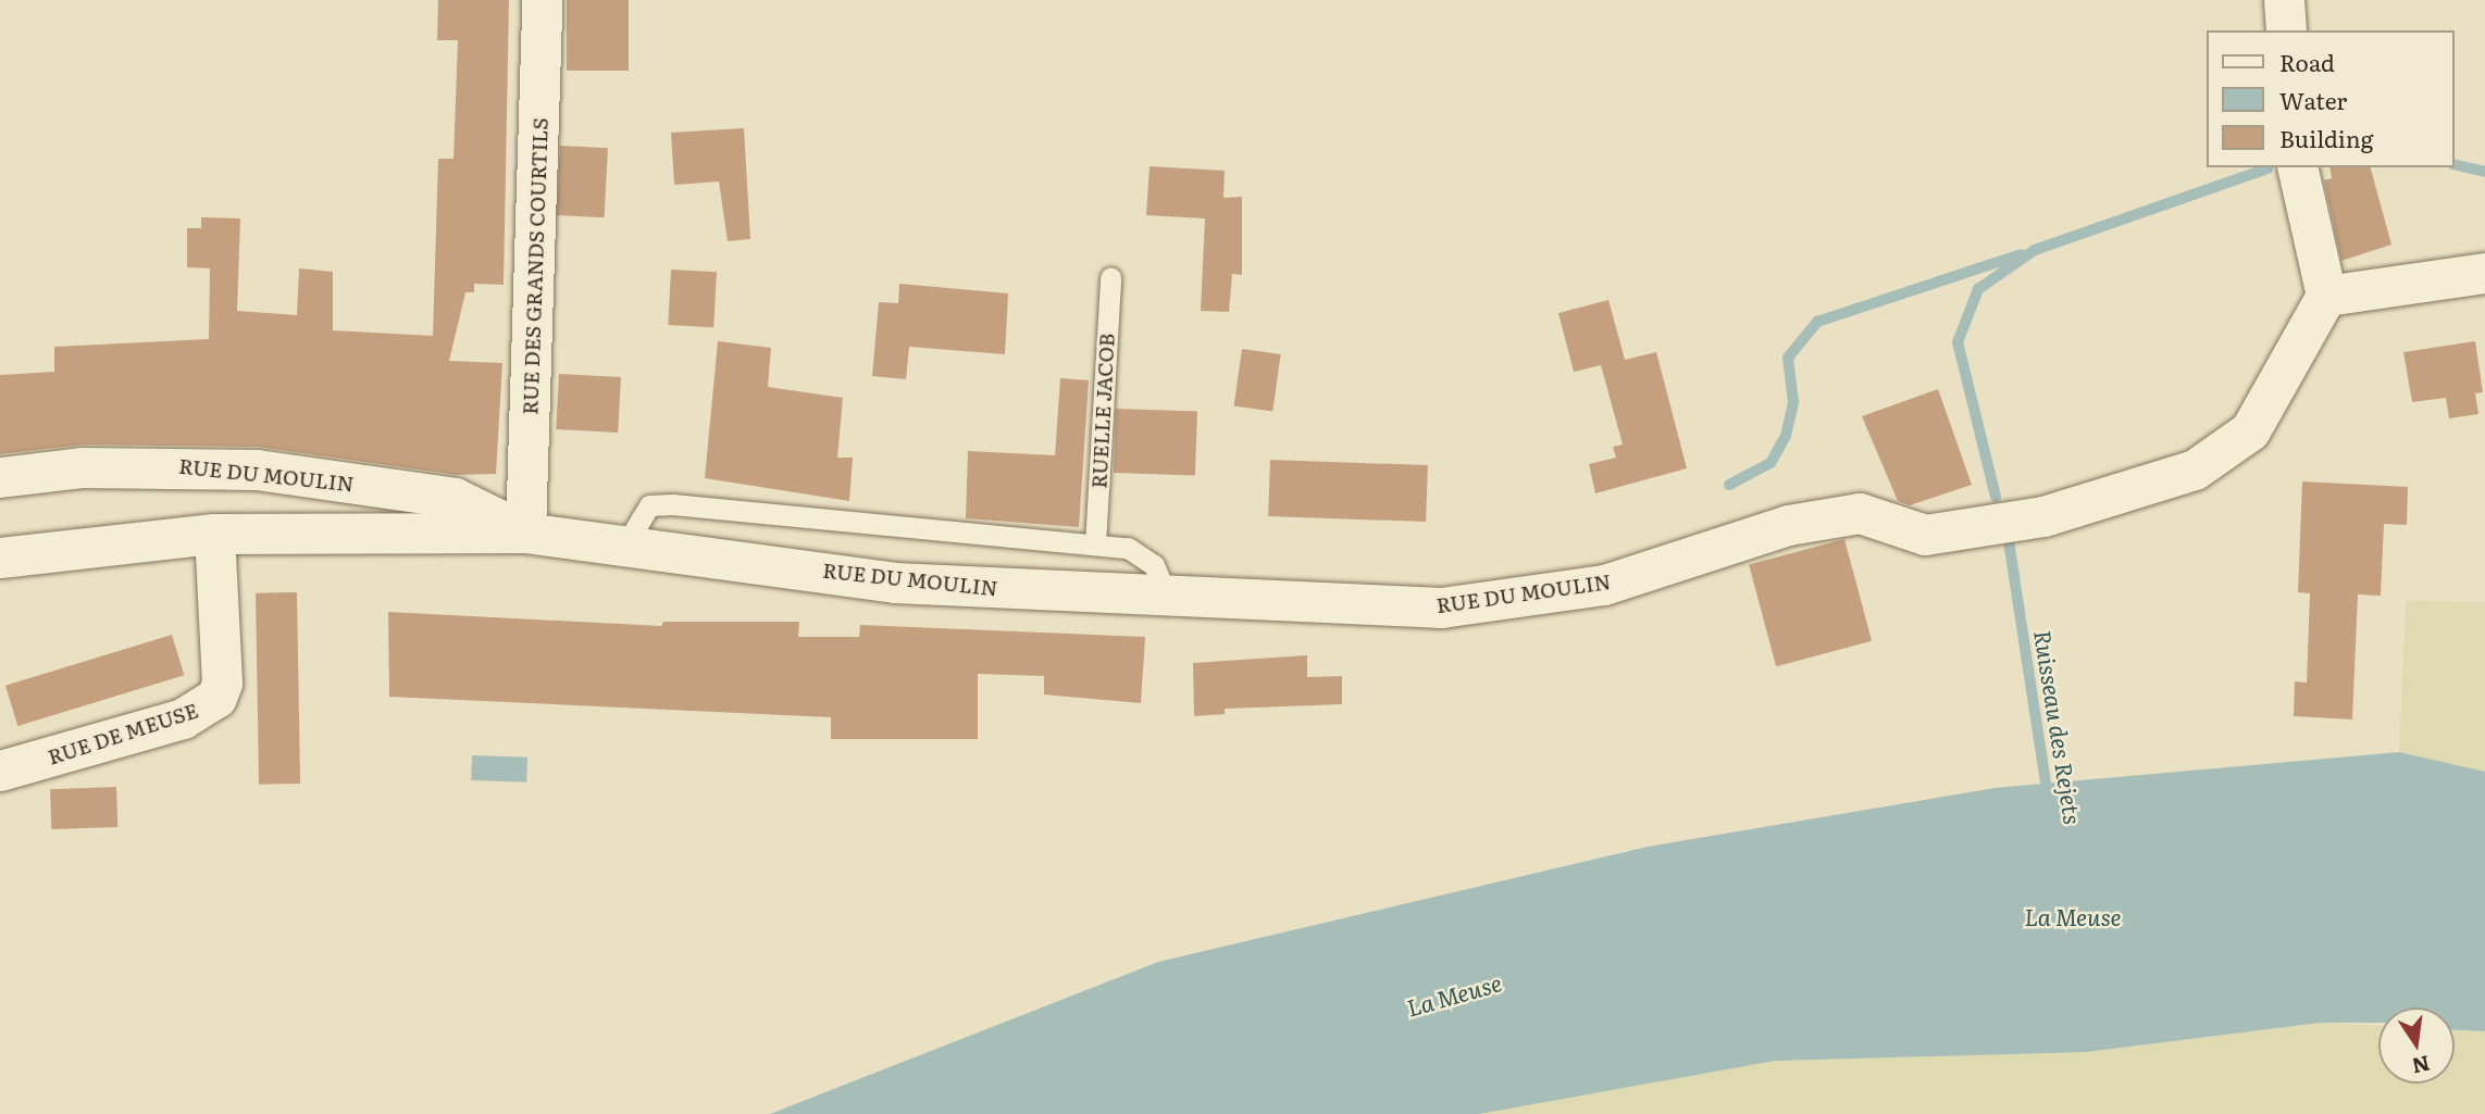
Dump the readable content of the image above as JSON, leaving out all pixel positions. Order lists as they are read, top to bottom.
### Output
{
  "streets": {
    "street": ["RUE DES GRANDS COURTILS", "RUE DU MOULIN", "RUE DE MEUSE"],
    "lane": ["RUELLE JACOB"]
  },
  "crossings": [
    ["RUE DES GRANDS COURTILS", "RUE DU MOULIN"],
    ["RUE DU MOULIN", "RUE DE MEUSE"]
  ],
  "water": ["Ruisseau des Rejets", "La Meuse"],
  "legend": ["Road", "Water", "Building"],
  "north": "bottom"
}
